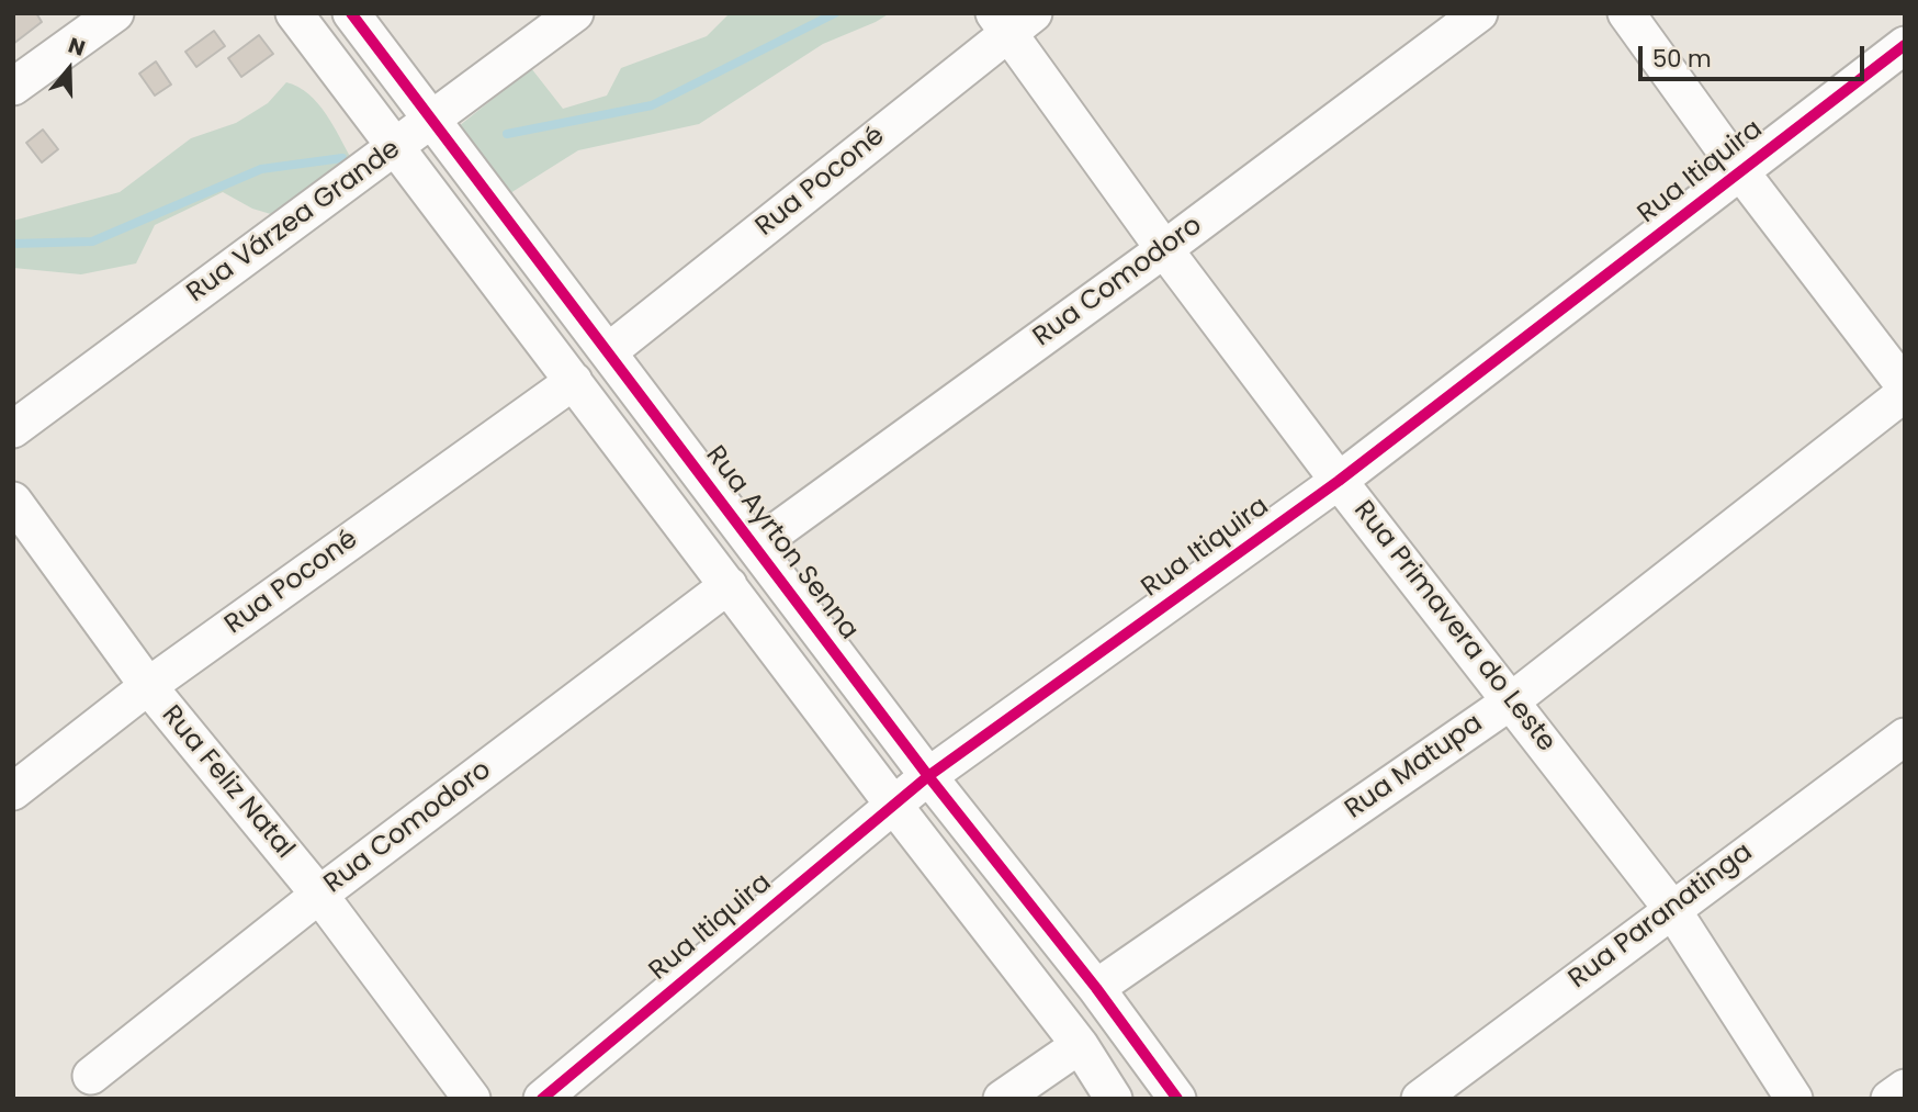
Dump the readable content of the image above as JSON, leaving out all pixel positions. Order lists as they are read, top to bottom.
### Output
{
  "streets": {
    "street": [
      "Rua Itiquira",
      "Rua Poconé",
      "Rua Várzea Grande",
      "Rua Comodoro",
      "Rua Ayrton Senna",
      "Rua Primavera do Leste",
      "Rua Matupa",
      "Rua Feliz Natal",
      "Rua Paranatinga"
    ]
  },
  "crossings": [
    ["Rua Itiquira", "Rua Ayrton Senna"],
    ["Rua Itiquira", "Rua Primavera do Leste"],
    ["Rua Poconé", "Rua Ayrton Senna"],
    ["Rua Poconé", "Rua Primavera do Leste"],
    ["Rua Poconé", "Rua Feliz Natal"],
    ["Rua Várzea Grande", "Rua Ayrton Senna"],
    ["Rua Comodoro", "Rua Ayrton Senna"],
    ["Rua Comodoro", "Rua Primavera do Leste"],
    ["Rua Comodoro", "Rua Feliz Natal"],
    ["Rua Ayrton Senna", "Rua Matupa"],
    ["Rua Primavera do Leste", "Rua Matupa"],
    ["Rua Primavera do Leste", "Rua Paranatinga"]
  ],
  "scale_bar": "50 m",
  "north": "top"
}
